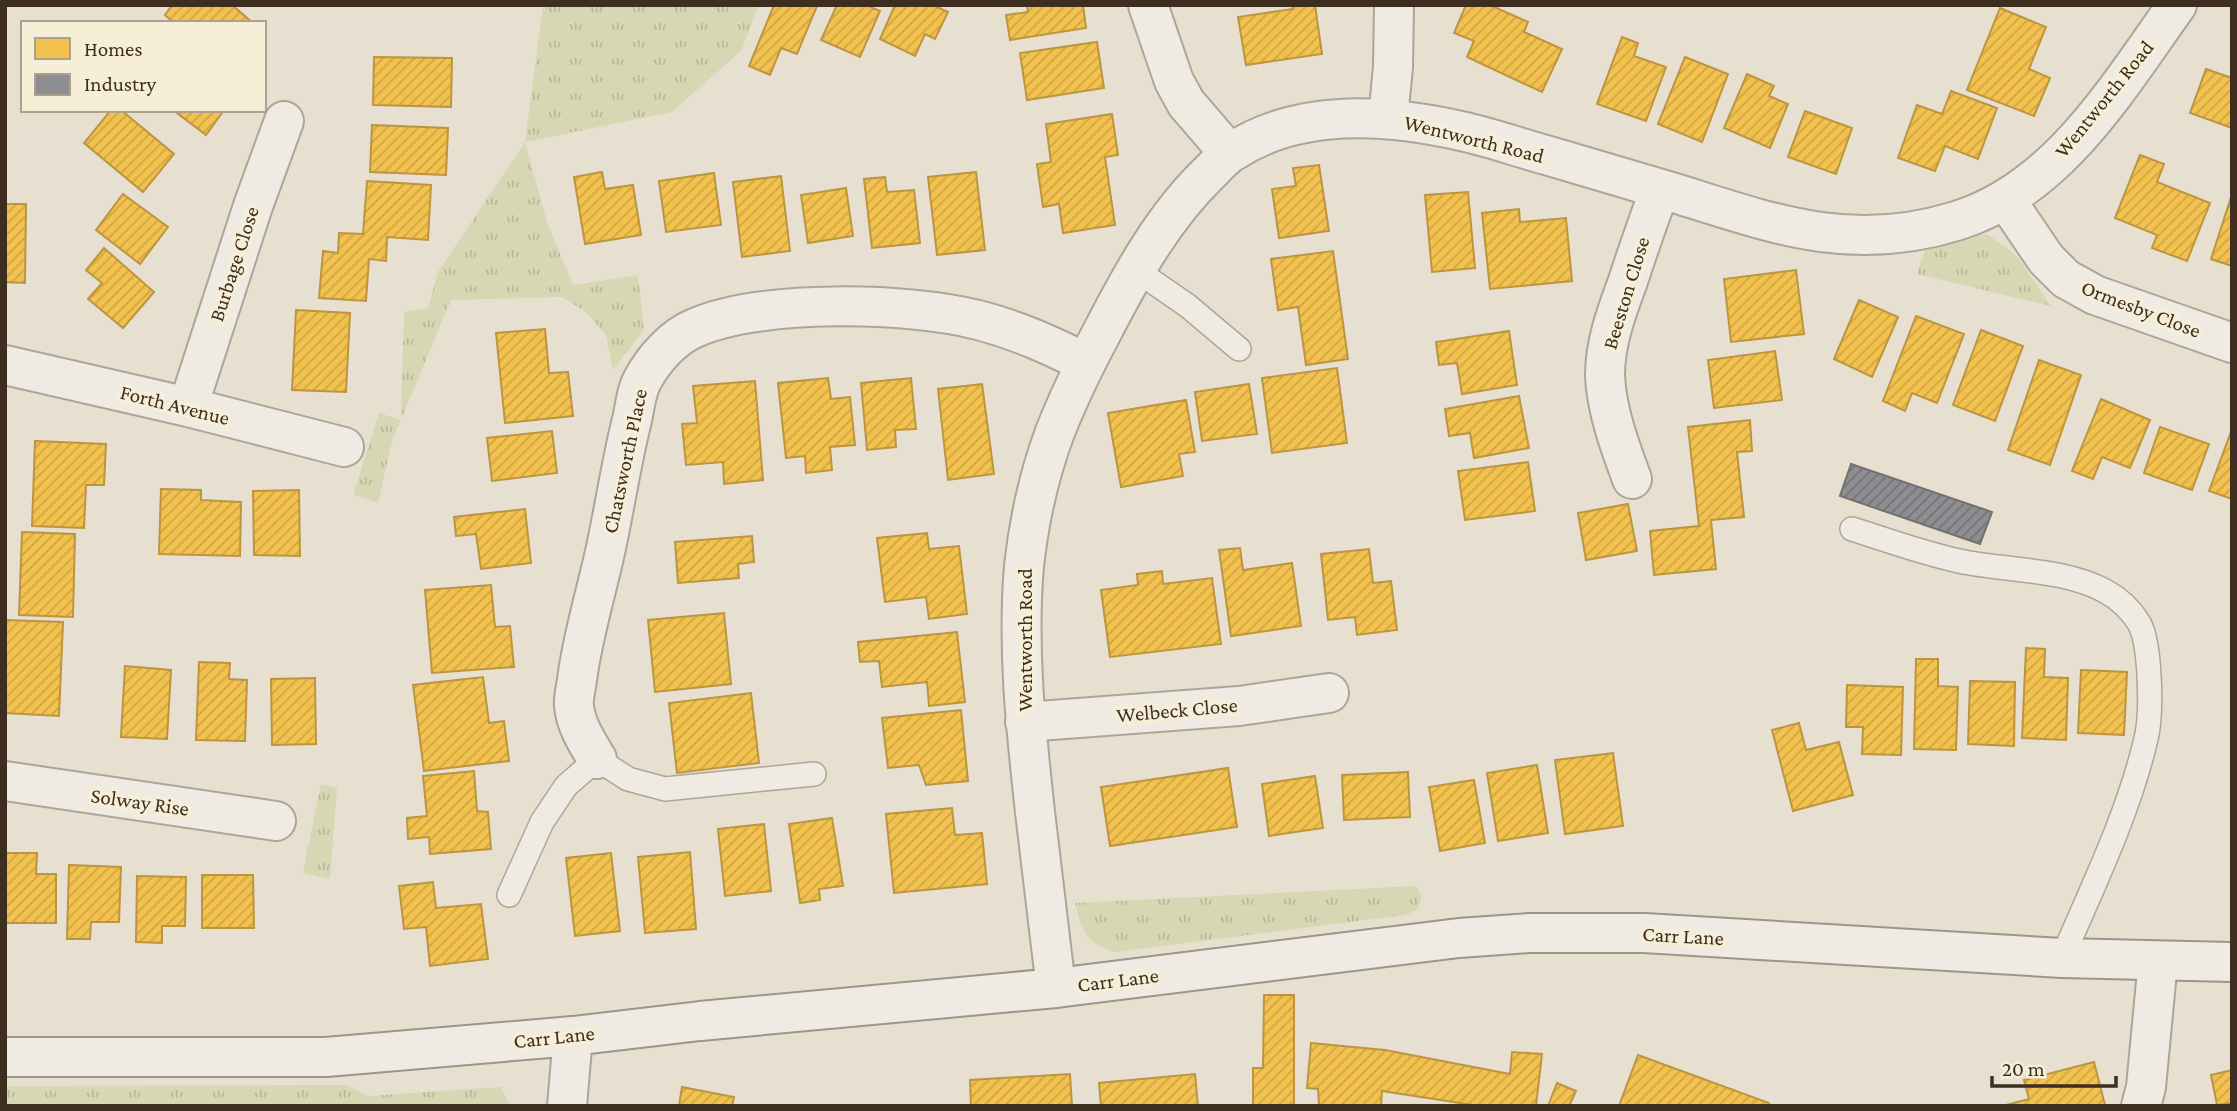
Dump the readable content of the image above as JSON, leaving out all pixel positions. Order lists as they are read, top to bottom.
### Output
{
  "streets": {
    "street": [
      "Wentworth Road",
      "Burbage Close",
      "Beeston Close",
      "Ormesby Close",
      "Forth Avenue",
      "Chatsworth Place",
      "Welbeck Close",
      "Solway Rise",
      "Carr Lane"
    ]
  },
  "crossings": [
    ["Wentworth Road", "Beeston Close"],
    ["Wentworth Road", "Ormesby Close"],
    ["Wentworth Road", "Chatsworth Place"],
    ["Wentworth Road", "Welbeck Close"],
    ["Wentworth Road", "Carr Lane"],
    ["Burbage Close", "Forth Avenue"]
  ],
  "legend": ["Homes", "Industry"],
  "scale_bar": "20 m"
}
